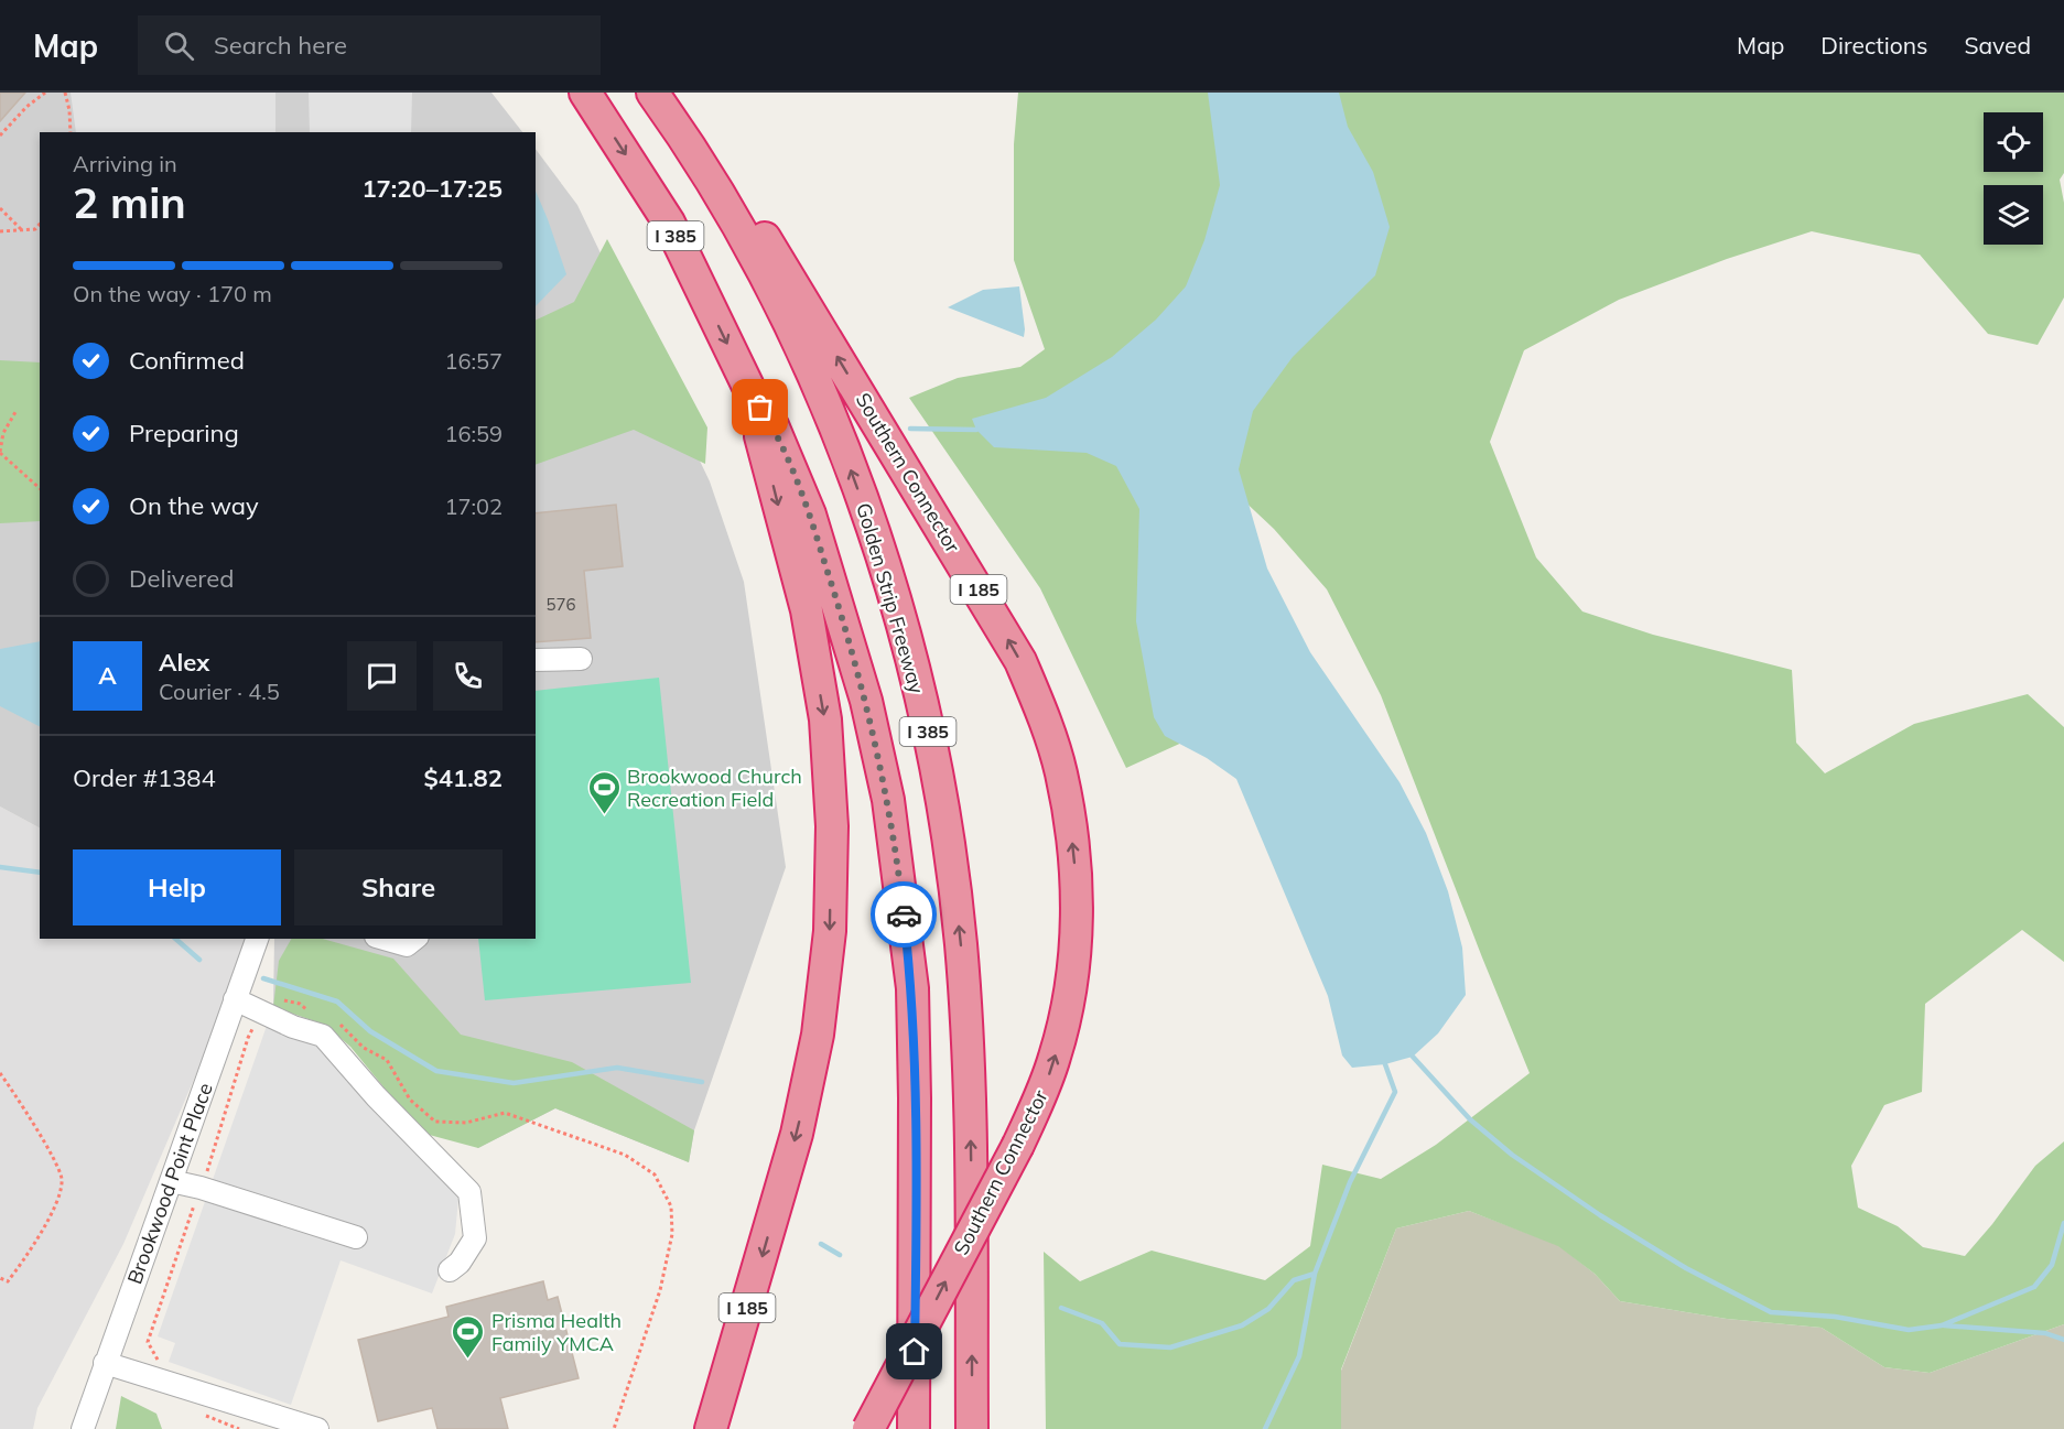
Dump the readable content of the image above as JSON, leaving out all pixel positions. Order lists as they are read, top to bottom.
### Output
{
  "streets": {
    "highway": [
      "I 385",
      "Southern Connector",
      "I 185",
      "Golden Strip Freeway"
    ],
    "street": ["Brookwood Point Place"]
  },
  "crossings": [
    ["I 385", "I 185"]
  ],
  "places": {
    "sports": ["Brookwood Church Recreation Field", "Prisma Health Family YMCA"]
  },
  "house_numbers": ["576"],
  "page": {
    "header": "Map",
    "search": "Search here",
    "nav": ["Map", "Directions", "Saved"],
    "heading": ["2 min", "Arriving in", "17:20–17:25"],
    "panel": [
      "Alex",
      "Courier · 4.5",
      "Order #1384",
      "$41.82"
    ],
    "bar": "On the way · 170 m",
    "list": [
      ["Confirmed", "16:57"],
      ["Preparing", "16:59"],
      ["On the way", "17:02"],
      "Delivered"
    ],
    "round": "A",
    "buttons": ["Help", "Share"]
  }
}
